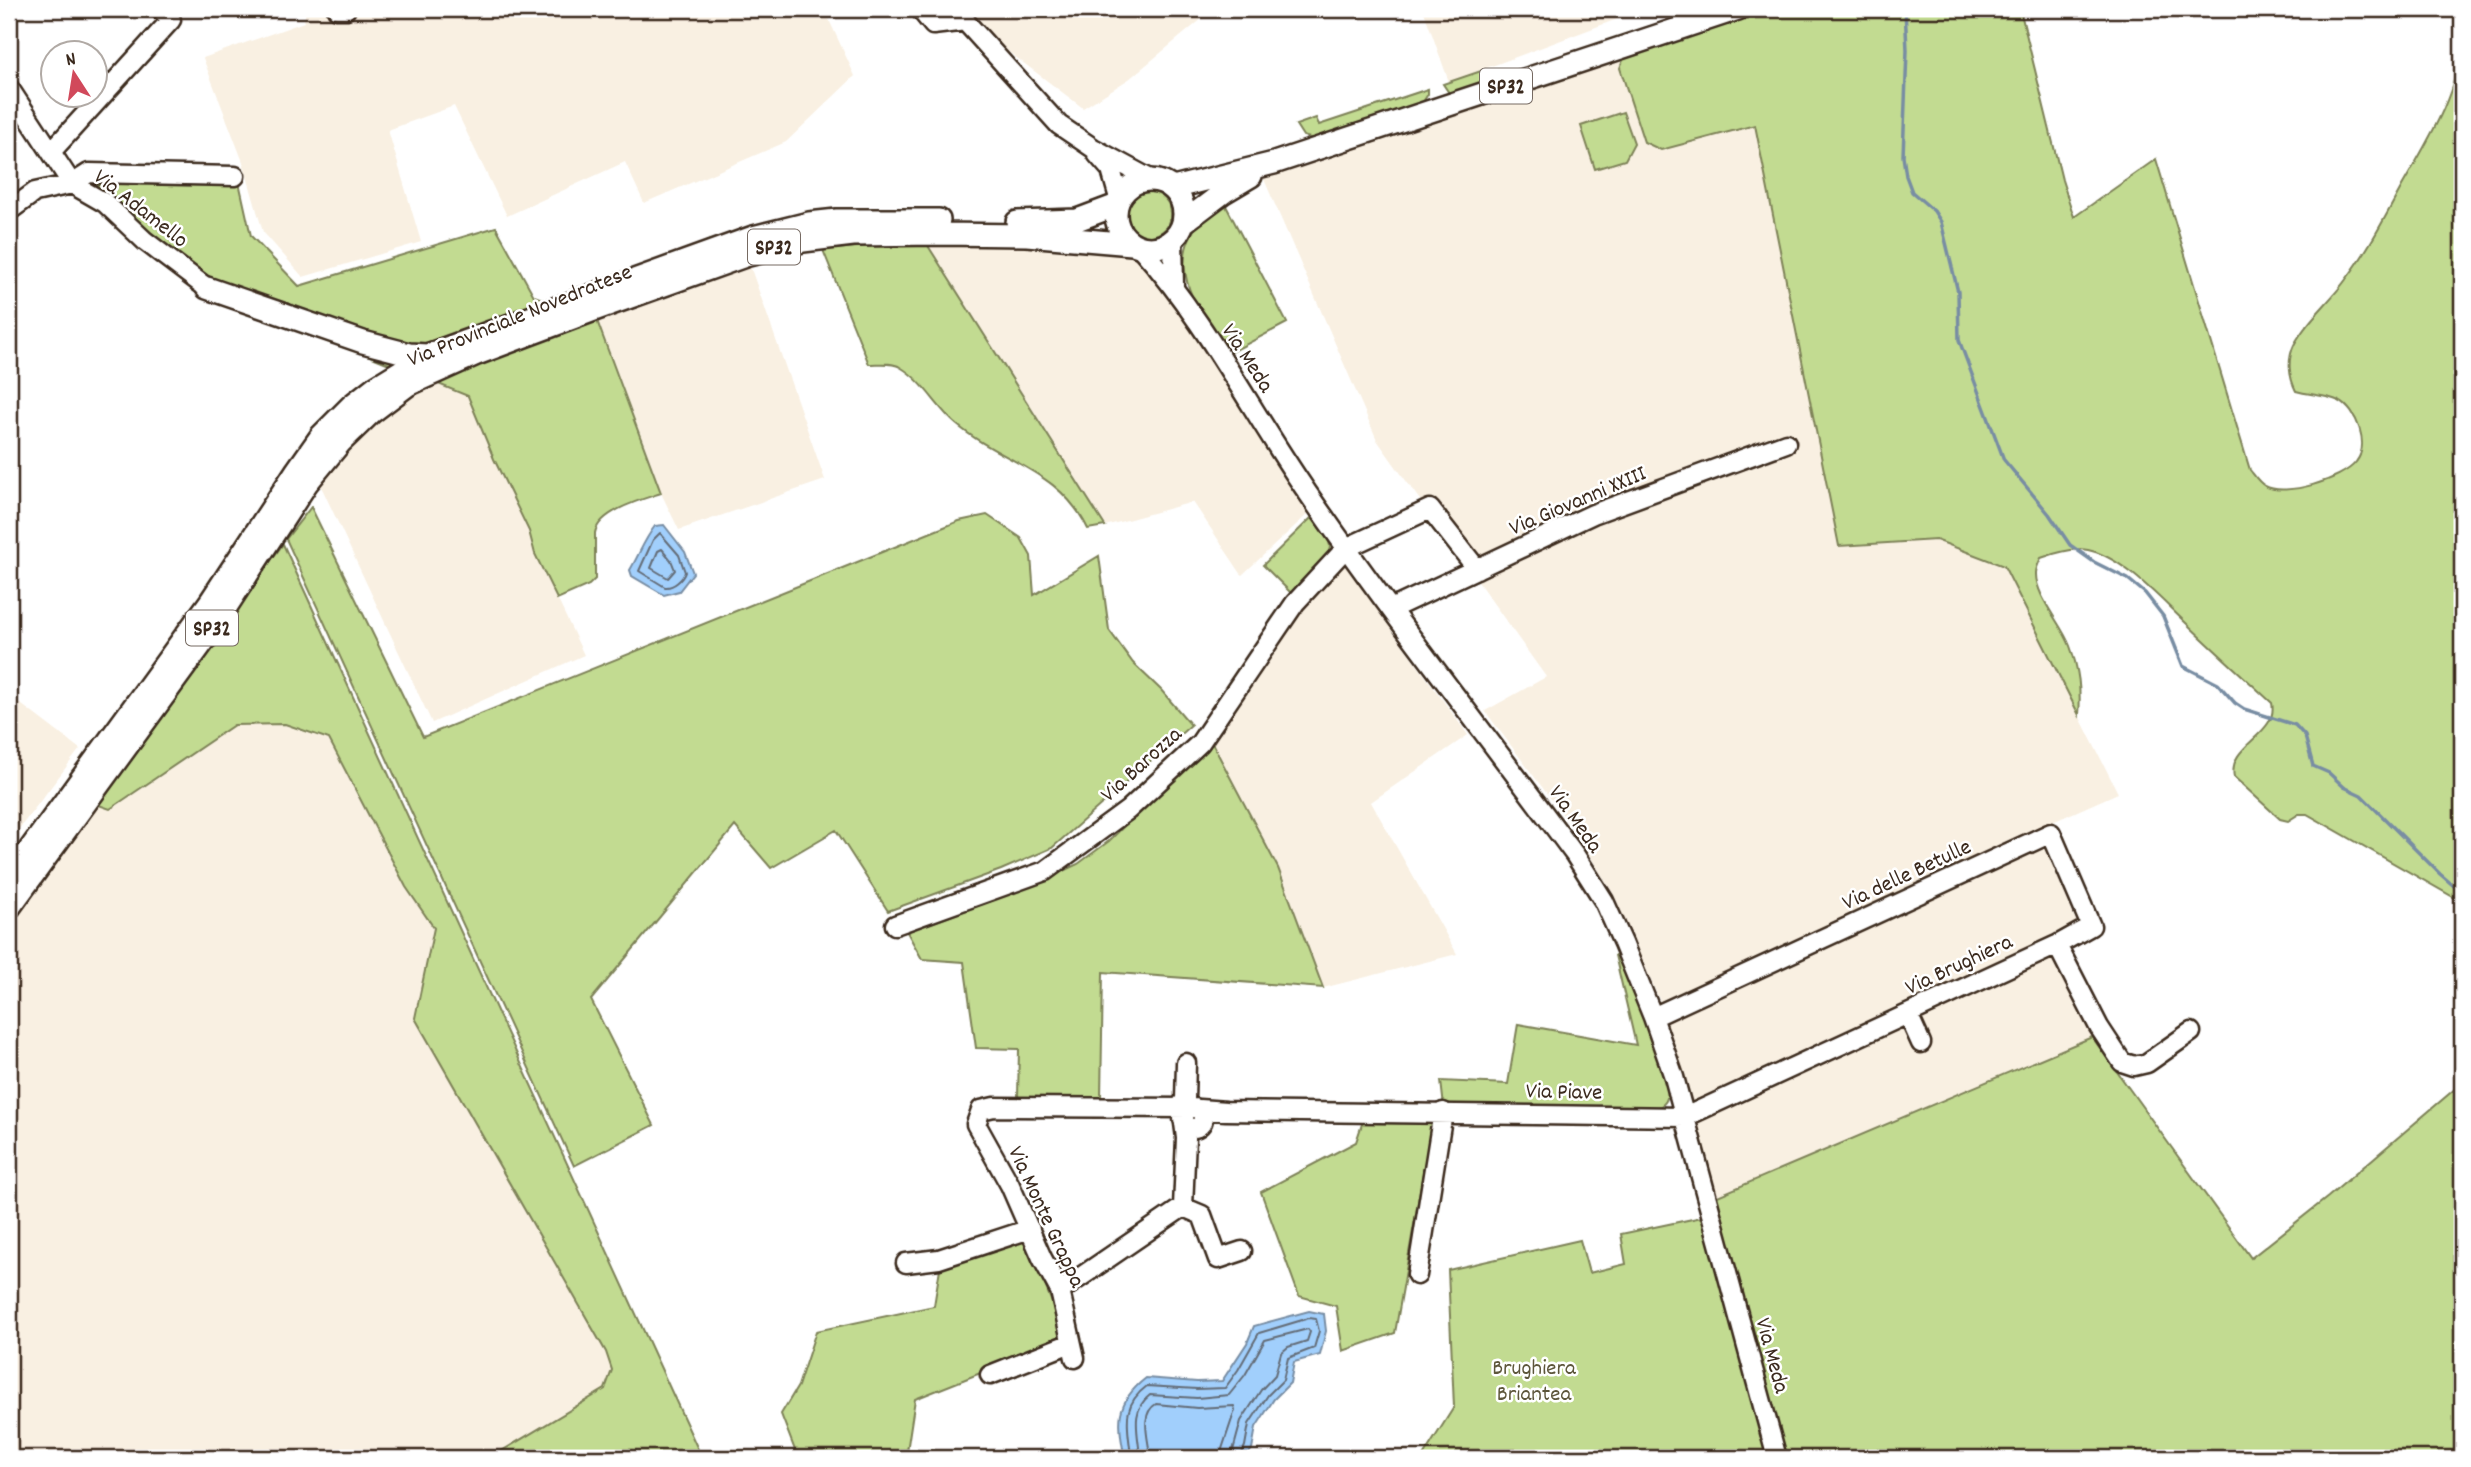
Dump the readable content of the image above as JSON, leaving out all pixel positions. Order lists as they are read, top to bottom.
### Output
{
  "streets": {
    "main road": ["SP32", "Via Provinciale Novedratese"],
    "street": [
      "Via Adamello",
      "Via Meda",
      "Via Giovanni XXIII",
      "Via Barozza",
      "Via delle Betulle",
      "Via Brughiera",
      "Via Piave",
      "Via Monte Grappa"
    ]
  },
  "crossings": [
    ["SP32", "Via Provinciale Novedratese"],
    ["SP32", "Via Meda"],
    ["Via Provinciale Novedratese", "Via Meda"],
    ["Via Meda", "Via Giovanni XXIII"],
    ["Via Meda", "Via Barozza"],
    ["Via Meda", "Via delle Betulle"],
    ["Via Meda", "Via Brughiera"],
    ["Via Meda", "Via Piave"],
    ["Via delle Betulle", "Via Brughiera"],
    ["Via Brughiera", "Via Piave"],
    ["Via Piave", "Via Monte Grappa"]
  ],
  "parks": ["Brughiera Briantea"],
  "north": "top"
}
